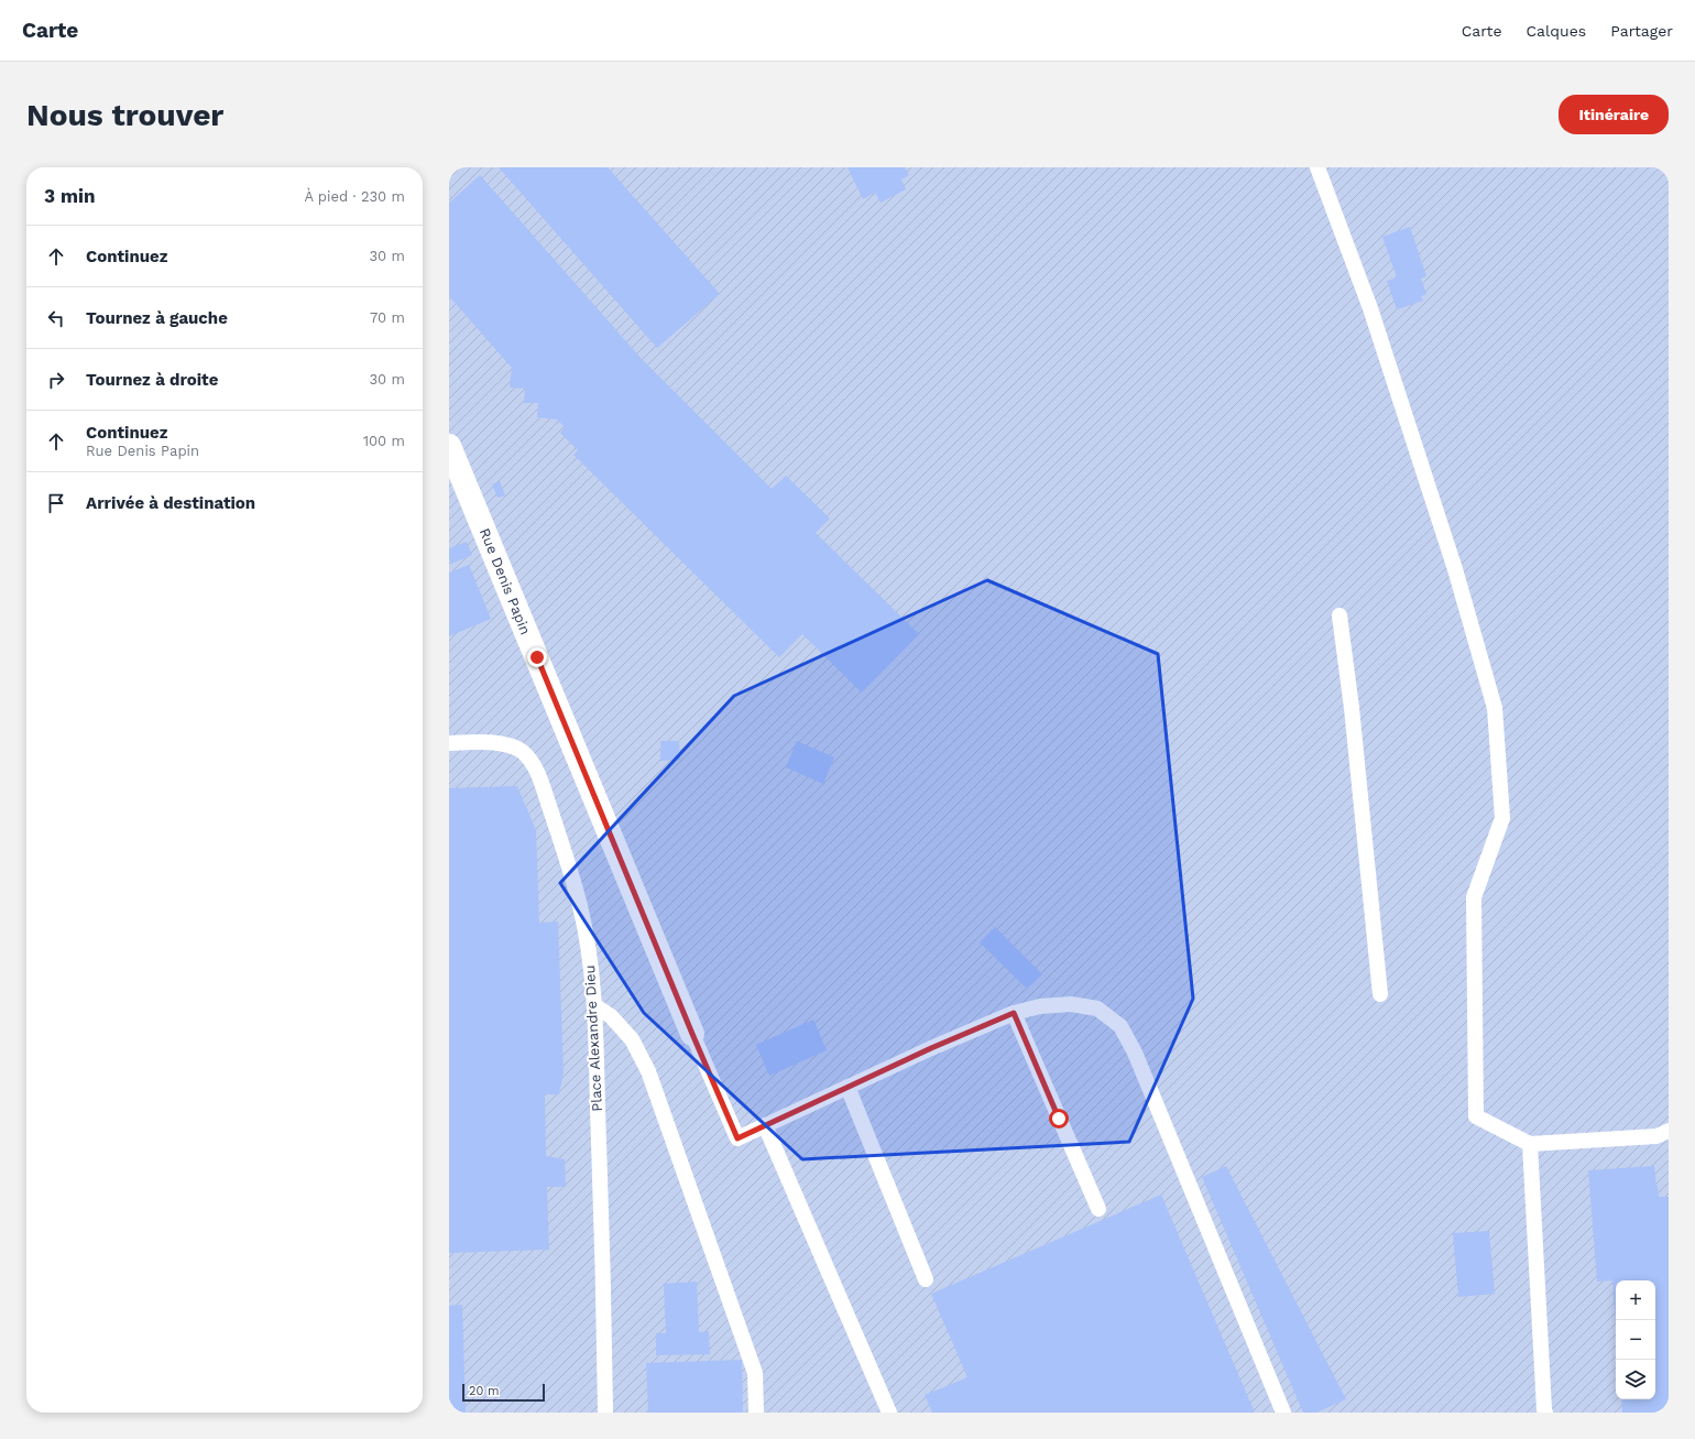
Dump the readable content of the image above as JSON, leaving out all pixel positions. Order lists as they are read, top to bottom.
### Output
{
  "streets": {
    "street": ["Rue Denis Papin"],
    "lane": ["Place Alexandre Dieu"]
  },
  "scale_bar": "20 m",
  "page": {
    "header": "Carte",
    "nav": ["Carte", "Calques", "Partager"],
    "buttons": "Itinéraire",
    "title": "Nous trouver",
    "heading": ["3 min", "À pied · 230 m"],
    "list": [
      ["Continuez", "30 m"],
      ["Tournez à gauche", "70 m"],
      ["Tournez à droite", "30 m"],
      ["Continuez", "Rue Denis Papin", "100 m"],
      "Arrivée à destination"
    ],
    "map_buttons": ["+", "−"],
    "scale": "20 m"
  }
}
